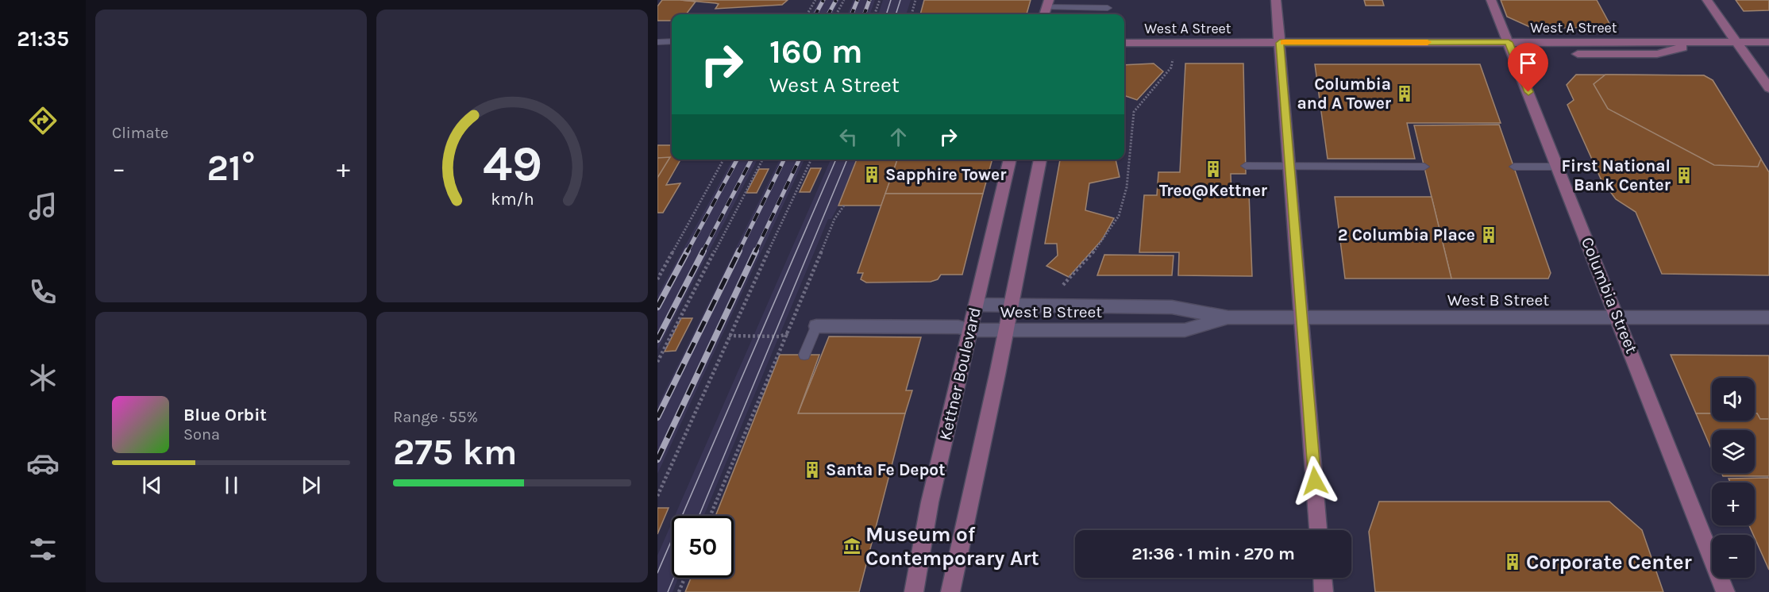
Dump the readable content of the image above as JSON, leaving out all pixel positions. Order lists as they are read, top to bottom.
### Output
{
  "streets": {
    "main road": ["West A Street", "Columbia Street", "Kettner Boulevard"],
    "street": ["West B Street"]
  },
  "crossings": [
    ["West A Street", "Columbia Street"],
    ["Columbia Street", "West B Street"],
    ["West B Street", "Kettner Boulevard"]
  ],
  "places": {
    "building": [
      "Columbia and A Tower",
      "Treo@Kettner",
      "Sapphire Tower",
      "First National Bank Center",
      "2 Columbia Place",
      "Santa Fe Depot",
      "Corporate Center"
    ],
    "museum": ["Museum of Contemporary Art"]
  },
  "page": {
    "tabs": "21:35",
    "tile": [
      "Climate",
      ["Range · 55%", "275 km"]
    ],
    "turn": ["160 m", "West A Street"],
    "heat": ["−", "21°", "+"],
    "map_buttons": ["+", "−"],
    "song": ["Blue Orbit", "Sona"],
    "limit": "50",
    "trip": "21:36 · 1 min · 270 m",
    "gauge": ["49", "km/h"]
  }
}
